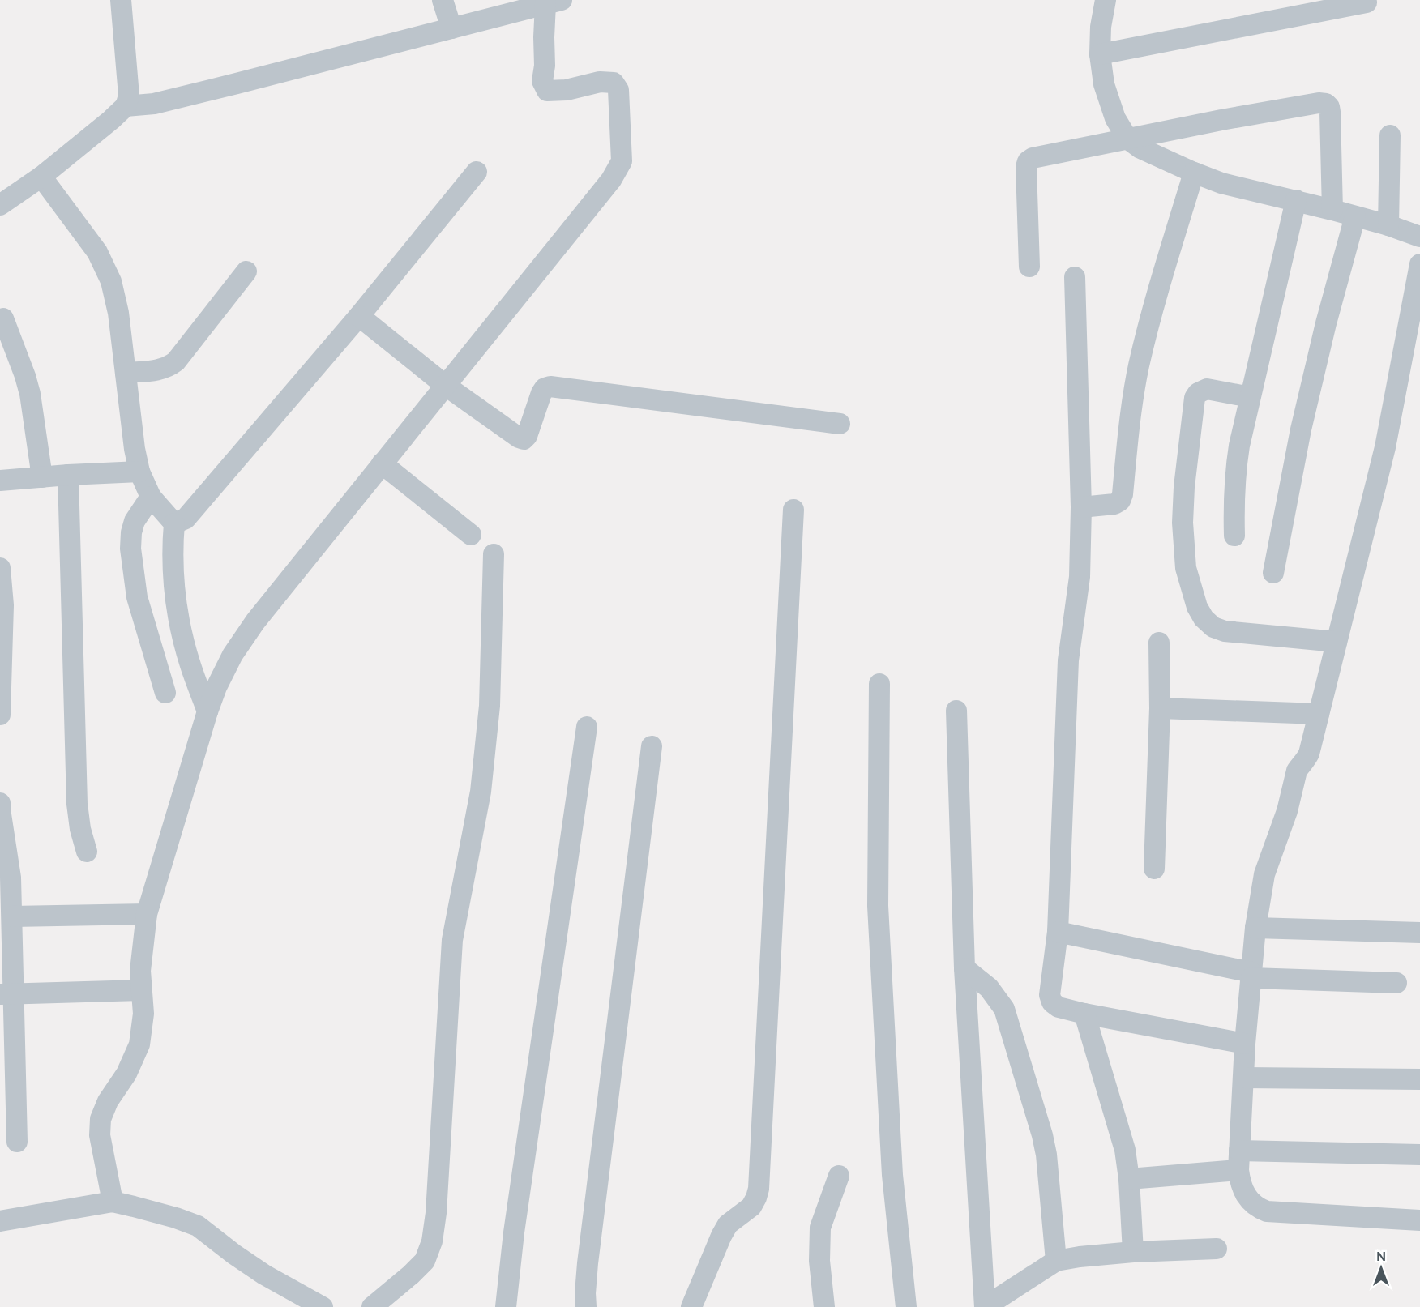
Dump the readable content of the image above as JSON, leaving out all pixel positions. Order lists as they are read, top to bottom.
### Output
{
  "north": "top"
}
